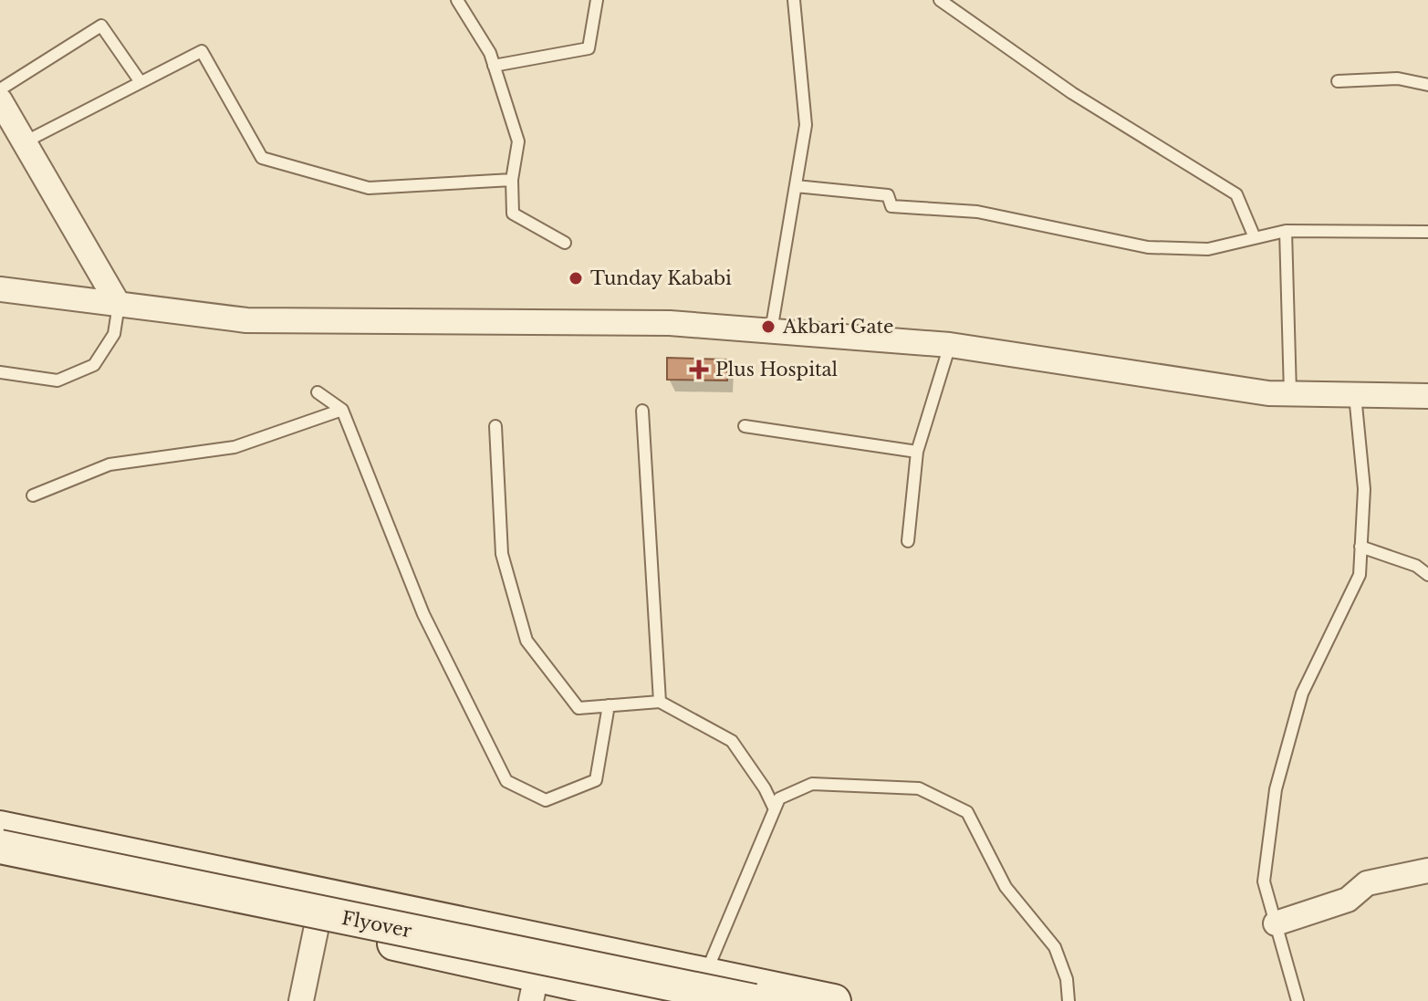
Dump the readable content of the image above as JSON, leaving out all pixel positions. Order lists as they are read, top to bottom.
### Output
{
  "streets": {
    "main road": ["Flyover"]
  },
  "places": {
    "other": ["Tunday Kababi", "Akbari Gate"],
    "health": ["Plus Hospital"]
  }
}
